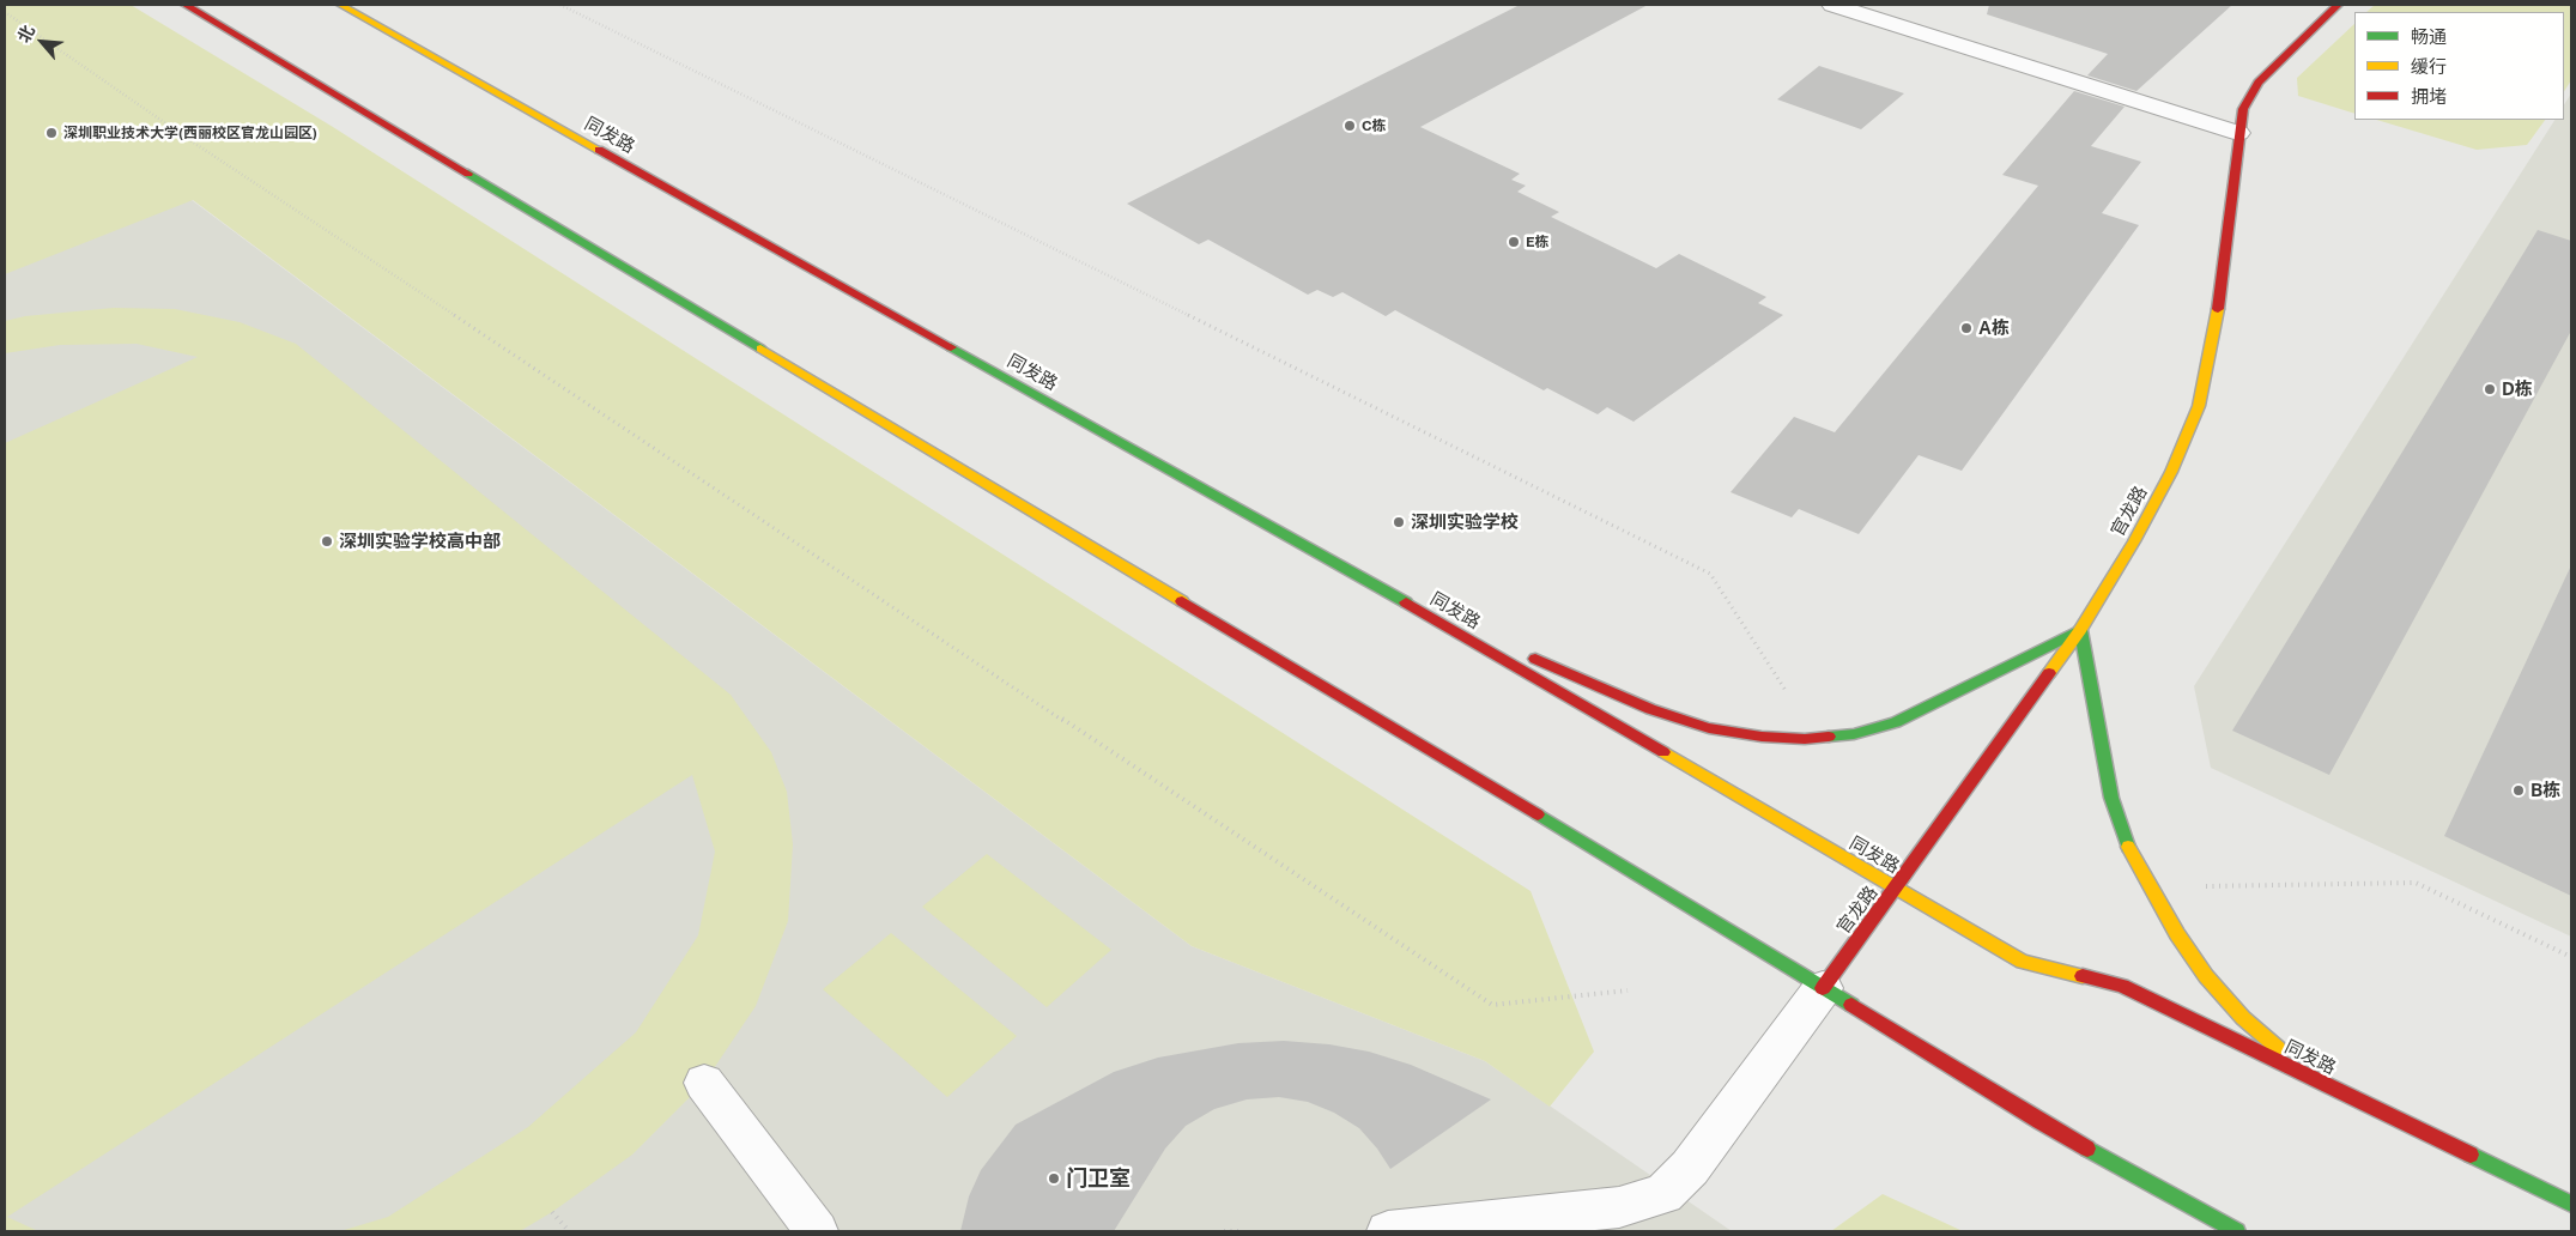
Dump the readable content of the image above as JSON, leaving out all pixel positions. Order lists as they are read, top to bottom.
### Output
{
  "streets": {
    "main road": ["同发路", "官龙路"]
  },
  "crossings": [
    ["同发路", "官龙路"]
  ],
  "places": [
    "C栋",
    "深圳职业技术大学(西丽校区官龙山园区)",
    "E栋",
    "A栋",
    "D栋",
    "深圳实验学校",
    "深圳实验学校高中部",
    "B栋",
    "门卫室"
  ],
  "legend": ["畅通", "缓行", "拥堵"],
  "north": "top left"
}
